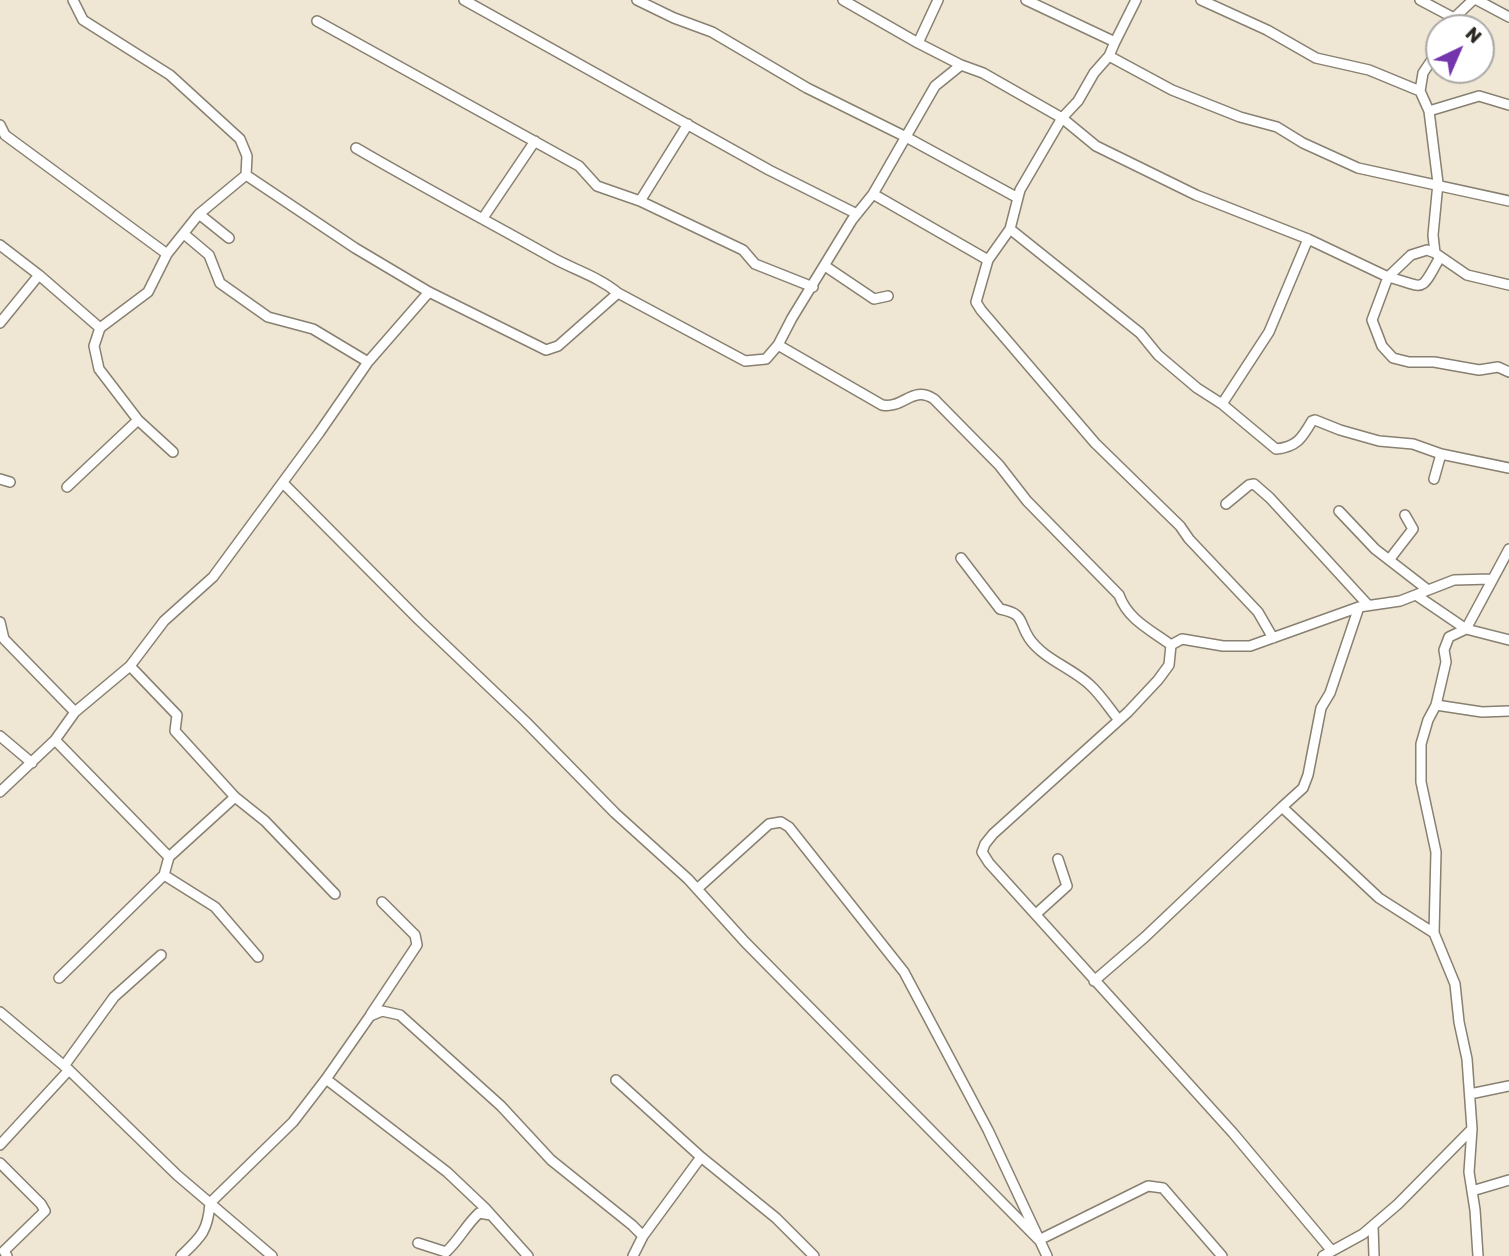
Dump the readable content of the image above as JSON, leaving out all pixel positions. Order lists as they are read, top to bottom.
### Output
{
  "north": "top right"
}
